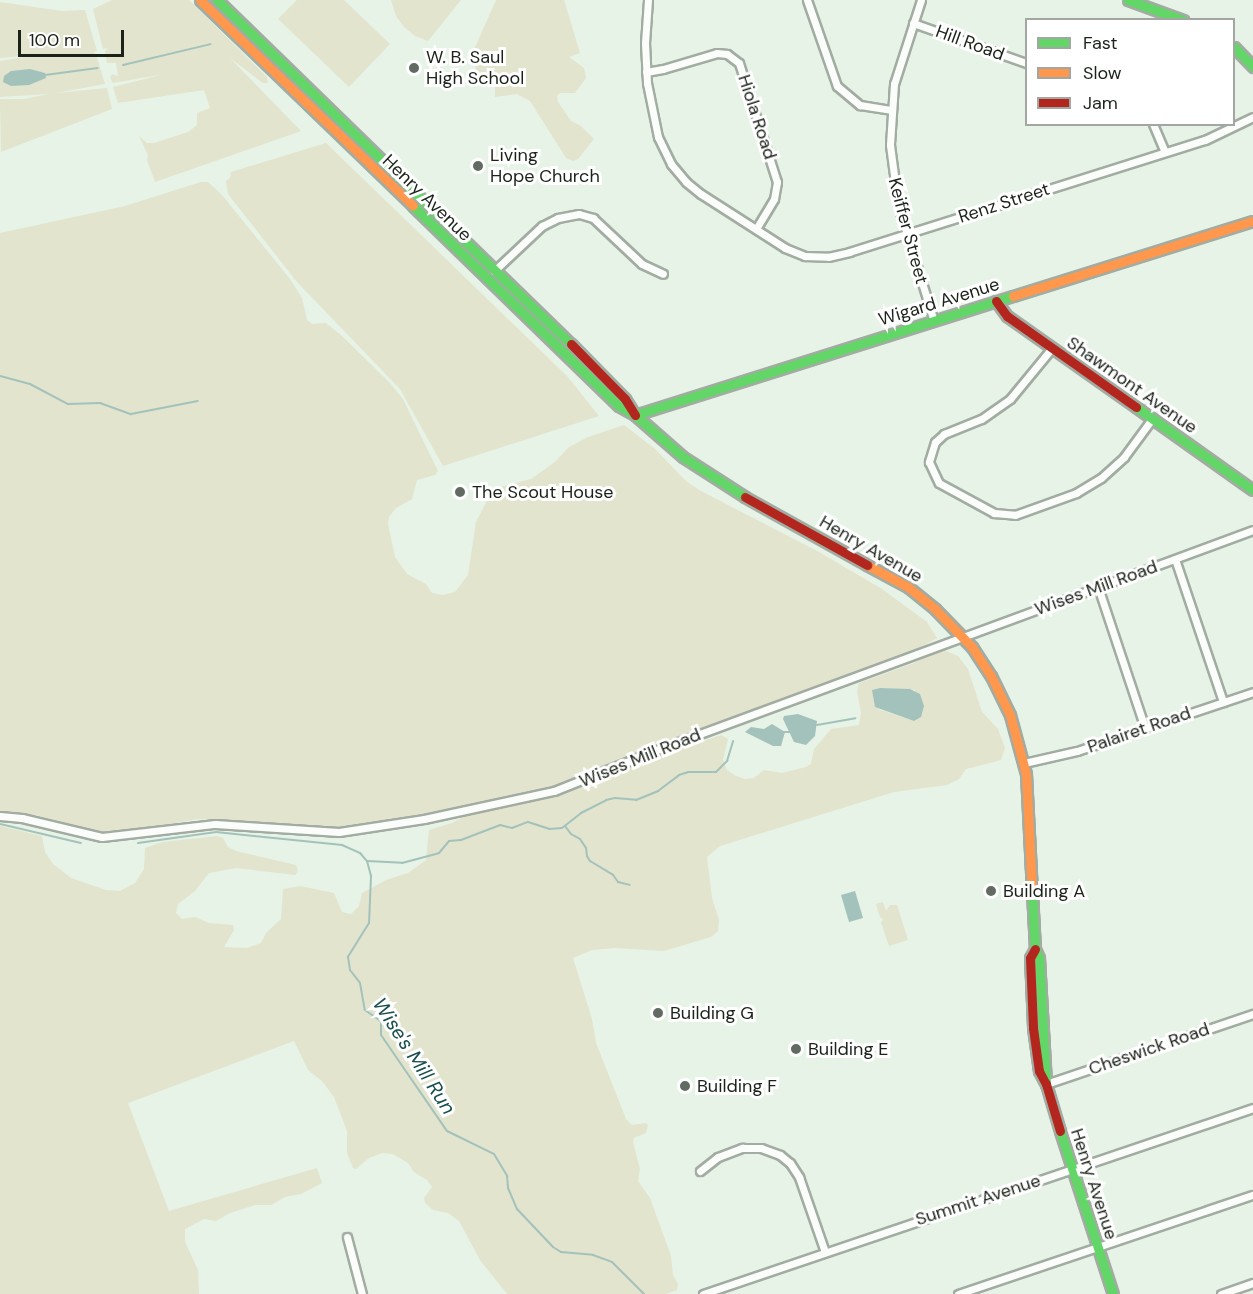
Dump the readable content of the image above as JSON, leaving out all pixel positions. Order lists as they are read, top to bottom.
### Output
{
  "streets": {
    "main road": ["Henry Avenue", "Wigard Avenue", "Shawmont Avenue"],
    "street": [
      "Hill Road",
      "Hiola Road",
      "Renz Street",
      "Keiffer Street",
      "Wises Mill Road",
      "Palairet Road",
      "Cheswick Road",
      "Summit Avenue"
    ]
  },
  "crossings": [
    ["Hill Road", "Keiffer Street"],
    ["Hiola Road", "Renz Street"],
    ["Henry Avenue", "Wigard Avenue"],
    ["Henry Avenue", "Wises Mill Road"],
    ["Henry Avenue", "Palairet Road"],
    ["Henry Avenue", "Cheswick Road"],
    ["Henry Avenue", "Summit Avenue"],
    ["Renz Street", "Keiffer Street"],
    ["Keiffer Street", "Wigard Avenue"],
    ["Wigard Avenue", "Shawmont Avenue"]
  ],
  "water": ["Wise's Mill Run"],
  "places": [
    "W. B. Saul High School",
    "Living Hope Church",
    "The Scout House",
    "Building A",
    "Building G",
    "Building E",
    "Building F"
  ],
  "legend": ["Fast", "Slow", "Jam"],
  "scale_bar": "100 m"
}
